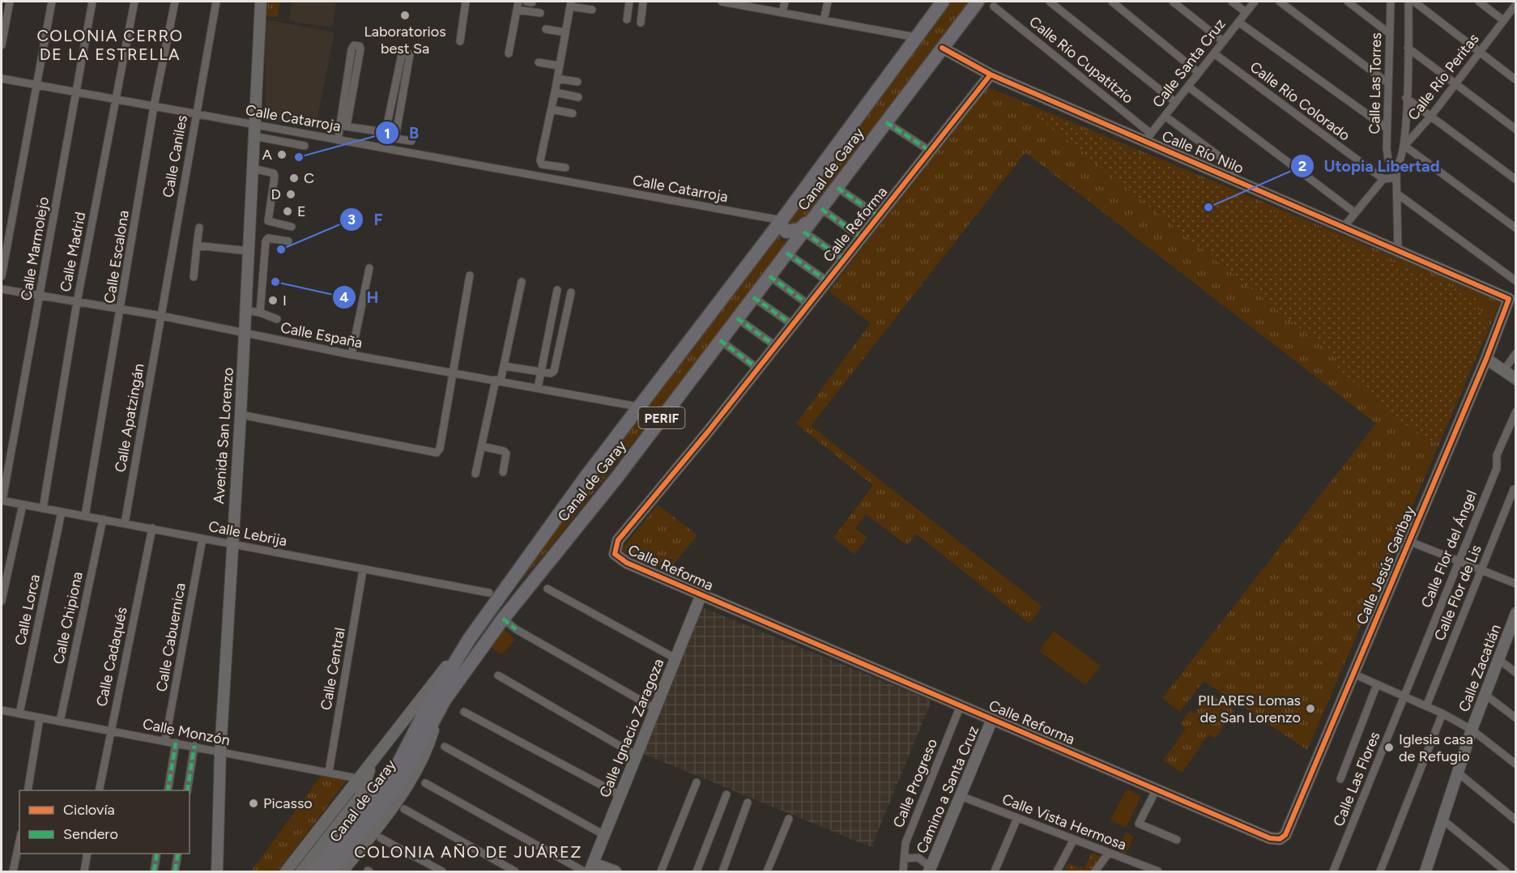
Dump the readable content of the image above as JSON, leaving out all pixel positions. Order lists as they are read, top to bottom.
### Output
{
  "streets": {
    "highway": ["Canal de Garay", "PERIF"],
    "street": [
      "Calle Río Cupatitzio",
      "Calle Santa Cruz",
      "Calle Río Peritas",
      "Calle Las Torres",
      "Calle Río Colorado",
      "Calle Catarroja",
      "Calle Río Nilo",
      "Calle Caniles",
      "Calle Reforma",
      "Calle Marmolejo",
      "Calle Madrid",
      "Calle Escalona",
      "Calle España",
      "Calle Apatzingán",
      "Avenida San Lorenzo",
      "Calle Lebrija",
      "Calle Flor del Ángel",
      "Calle Jesús Garibay",
      "Calle Flor de Lis",
      "Calle Lorca",
      "Calle Chipiona",
      "Calle Cabuernica",
      "Calle Cadaqués",
      "Calle Zacatlán",
      "Calle Central",
      "Calle Ignacio Zaragoza",
      "Calle Monzón",
      "Calle Las Flores",
      "Calle Progreso",
      "Camino a Santa Cruz",
      "Calle Vista Hermosa"
    ]
  },
  "crossings": [
    ["Calle Río Cupatitzio", "Calle Santa Cruz"],
    ["Calle Río Cupatitzio", "Calle Río Nilo"],
    ["Calle Santa Cruz", "Calle Río Colorado"],
    ["Calle Santa Cruz", "Calle Río Nilo"],
    ["Calle Río Peritas", "Calle Las Torres"],
    ["Calle Las Torres", "Calle Río Nilo"],
    ["Calle Catarroja", "Calle Caniles"],
    ["Calle Catarroja", "Canal de Garay"],
    ["Calle Catarroja", "Calle Marmolejo"],
    ["Calle Catarroja", "Calle Madrid"],
    ["Calle Catarroja", "Calle Escalona"],
    ["Calle Catarroja", "Avenida San Lorenzo"],
    ["Calle Río Nilo", "Canal de Garay"],
    ["Calle Río Nilo", "Calle Reforma"],
    ["Calle Río Nilo", "Calle Jesús Garibay"],
    ["Calle Caniles", "Calle España"],
    ["Calle Caniles", "Calle Apatzingán"],
    ["Canal de Garay", "Calle España"],
    ["Canal de Garay", "Calle Monzón"],
    ["Calle Reforma", "Calle Jesús Garibay"],
    ["Calle Reforma", "Calle Ignacio Zaragoza"],
    ["Calle Reforma", "Calle Progreso"],
    ["Calle Reforma", "Camino a Santa Cruz"],
    ["Calle Marmolejo", "Calle España"],
    ["Calle Marmolejo", "Calle Lebrija"],
    ["Calle Madrid", "Calle España"],
    ["Calle Madrid", "Calle Lebrija"],
    ["Calle Escalona", "Calle España"],
    ["Calle Escalona", "Calle Lebrija"],
    ["Calle España", "Calle Apatzingán"],
    ["Calle España", "Avenida San Lorenzo"],
    ["Calle Apatzingán", "Calle Lebrija"],
    ["Avenida San Lorenzo", "Calle Lebrija"],
    ["Avenida San Lorenzo", "Calle Monzón"],
    ["Calle Lebrija", "Calle Lorca"],
    ["Calle Lebrija", "Calle Chipiona"],
    ["Calle Lebrija", "Calle Cabuernica"],
    ["Calle Lebrija", "Calle Cadaqués"],
    ["Calle Lebrija", "Calle Central"],
    ["Calle Flor del Ángel", "Calle Las Flores"],
    ["Calle Lorca", "Calle Monzón"],
    ["Calle Chipiona", "Calle Monzón"],
    ["Calle Cabuernica", "Calle Monzón"],
    ["Calle Cadaqués", "Calle Monzón"],
    ["Calle Central", "Calle Monzón"],
    ["Camino a Santa Cruz", "Calle Vista Hermosa"]
  ],
  "districts": ["COLONIA CERRO DE LA ESTRELLA", "COLONIA AÑO DE JUÁREZ"],
  "places": [
    "Laboratorios best Sa",
    "A",
    "B",
    "C",
    "D",
    "Utopia Libertad",
    "E",
    "F",
    "H",
    "I",
    "PILARES Lomas de San Lorenzo",
    "Iglesia casa de Refugio",
    "Picasso"
  ],
  "legend": ["Ciclovía", "Sendero"]
}
